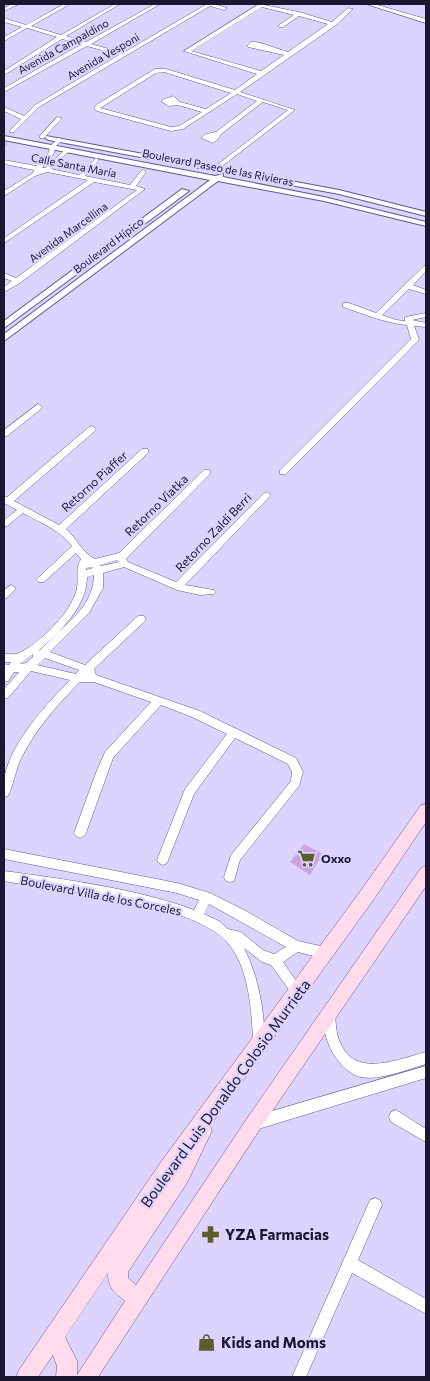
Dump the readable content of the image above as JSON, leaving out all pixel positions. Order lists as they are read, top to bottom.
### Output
{
  "streets": {
    "main road": ["Boulevard Luis Donaldo Colosio Murrieta"],
    "street": [
      "Avenida Campaldino",
      "Avenida Vesponi",
      "Calle Santa María",
      "Boulevard Paseo de las Rivieras",
      "Avenida Marcellina",
      "Boulevard Hípico",
      "Retorno Piaffer",
      "Retorno Viatka",
      "Retorno Zaldi Berri",
      "Boulevard Villa de los Corceles"
    ]
  },
  "crossings": [
    ["Avenida Vesponi", "Boulevard Paseo de las Rivieras"],
    ["Calle Santa María", "Avenida Marcellina"],
    ["Boulevard Paseo de las Rivieras", "Boulevard Hípico"],
    ["Boulevard Villa de los Corceles", "Boulevard Luis Donaldo Colosio Murrieta"]
  ],
  "places": {
    "supermarket": ["Oxxo"],
    "pharmacy": ["YZA Farmacias"],
    "shop": ["Kids and Moms"]
  }
}
